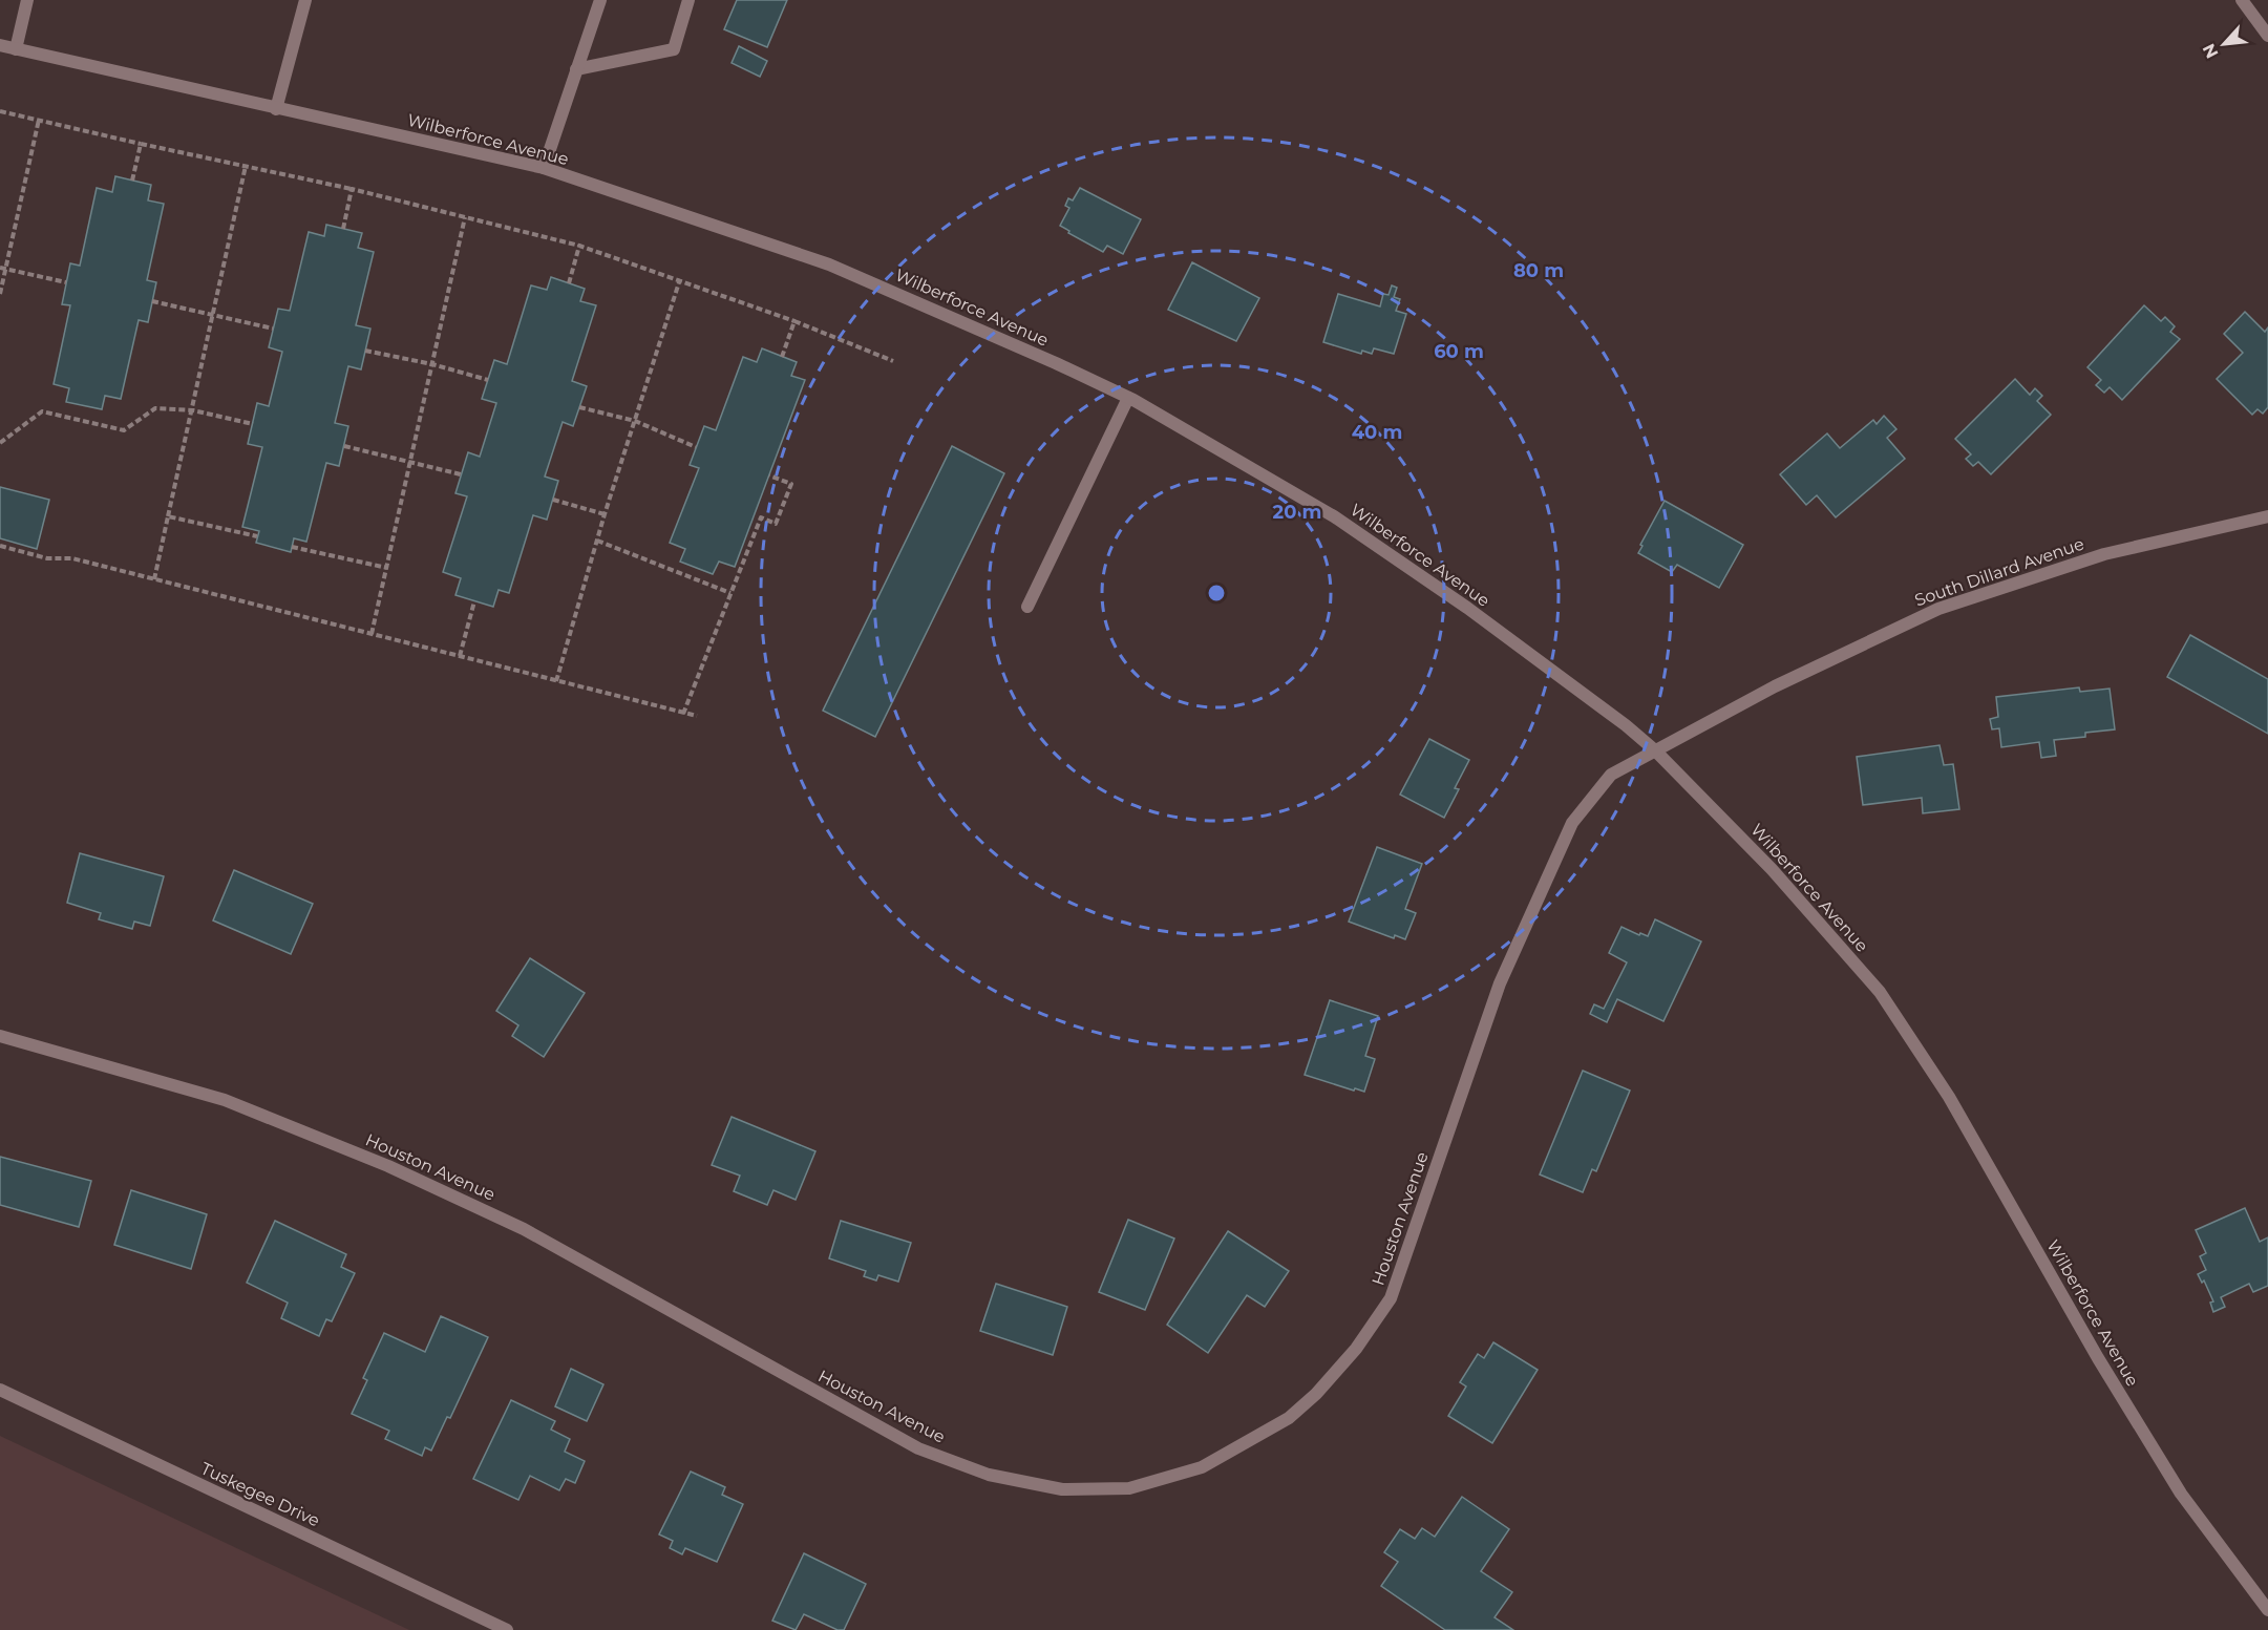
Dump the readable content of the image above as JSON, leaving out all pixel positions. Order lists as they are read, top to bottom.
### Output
{
  "streets": {
    "street": [
      "Wilberforce Avenue",
      "South Dillard Avenue",
      "Houston Avenue",
      "Tuskegee Drive"
    ]
  },
  "crossings": [
    ["Wilberforce Avenue", "South Dillard Avenue"],
    ["Wilberforce Avenue", "Houston Avenue"],
    ["South Dillard Avenue", "Houston Avenue"]
  ],
  "north": "bottom left",
  "rings": [
    "80 m",
    "60 m",
    "40 m",
    "20 m"
  ]
}
